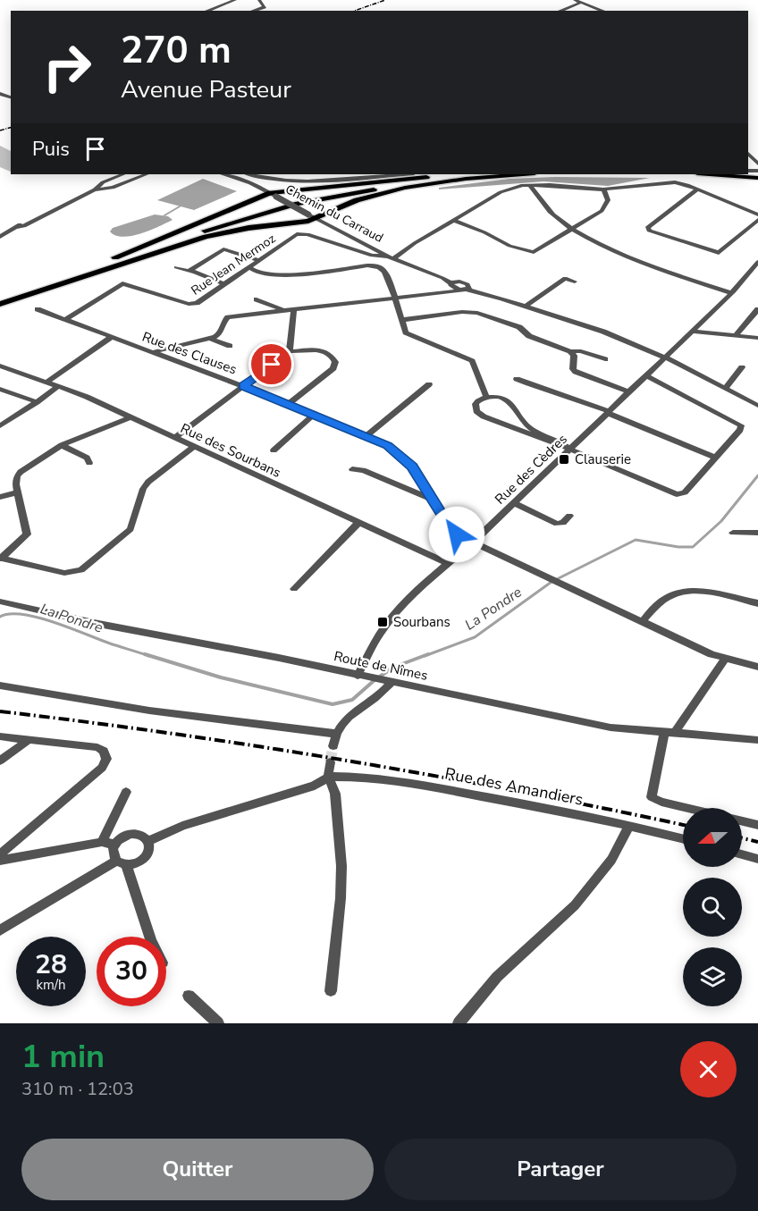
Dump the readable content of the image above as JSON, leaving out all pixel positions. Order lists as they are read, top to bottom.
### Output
{
  "streets": {
    "street": [
      "Chemin du Carraud",
      "Rue Jean Mermoz",
      "Rue des Clauses",
      "Rue des Sourbans",
      "Rue des Cèdres",
      "Route de Nîmes",
      "Rue des Amandiers"
    ]
  },
  "crossings": [
    ["Chemin du Carraud", "Rue Jean Mermoz"],
    ["Chemin du Carraud", "Rue des Cèdres"],
    ["Rue Jean Mermoz", "Rue des Clauses"],
    ["Rue des Clauses", "Rue des Cèdres"],
    ["Rue des Sourbans", "Rue des Cèdres"],
    ["Rue des Cèdres", "Route de Nîmes"]
  ],
  "water": ["La Pondre"],
  "places": {
    "transit": ["Clauserie", "Sourbans"]
  },
  "north": "left",
  "page": {
    "turn": ["270 m", "Avenue Pasteur"],
    "then": "Puis",
    "speed": "28 km/h",
    "limit": "30",
    "heading": ["1 min", "310 m · 12:03"],
    "buttons": ["Quitter", "Partager"]
  }
}
